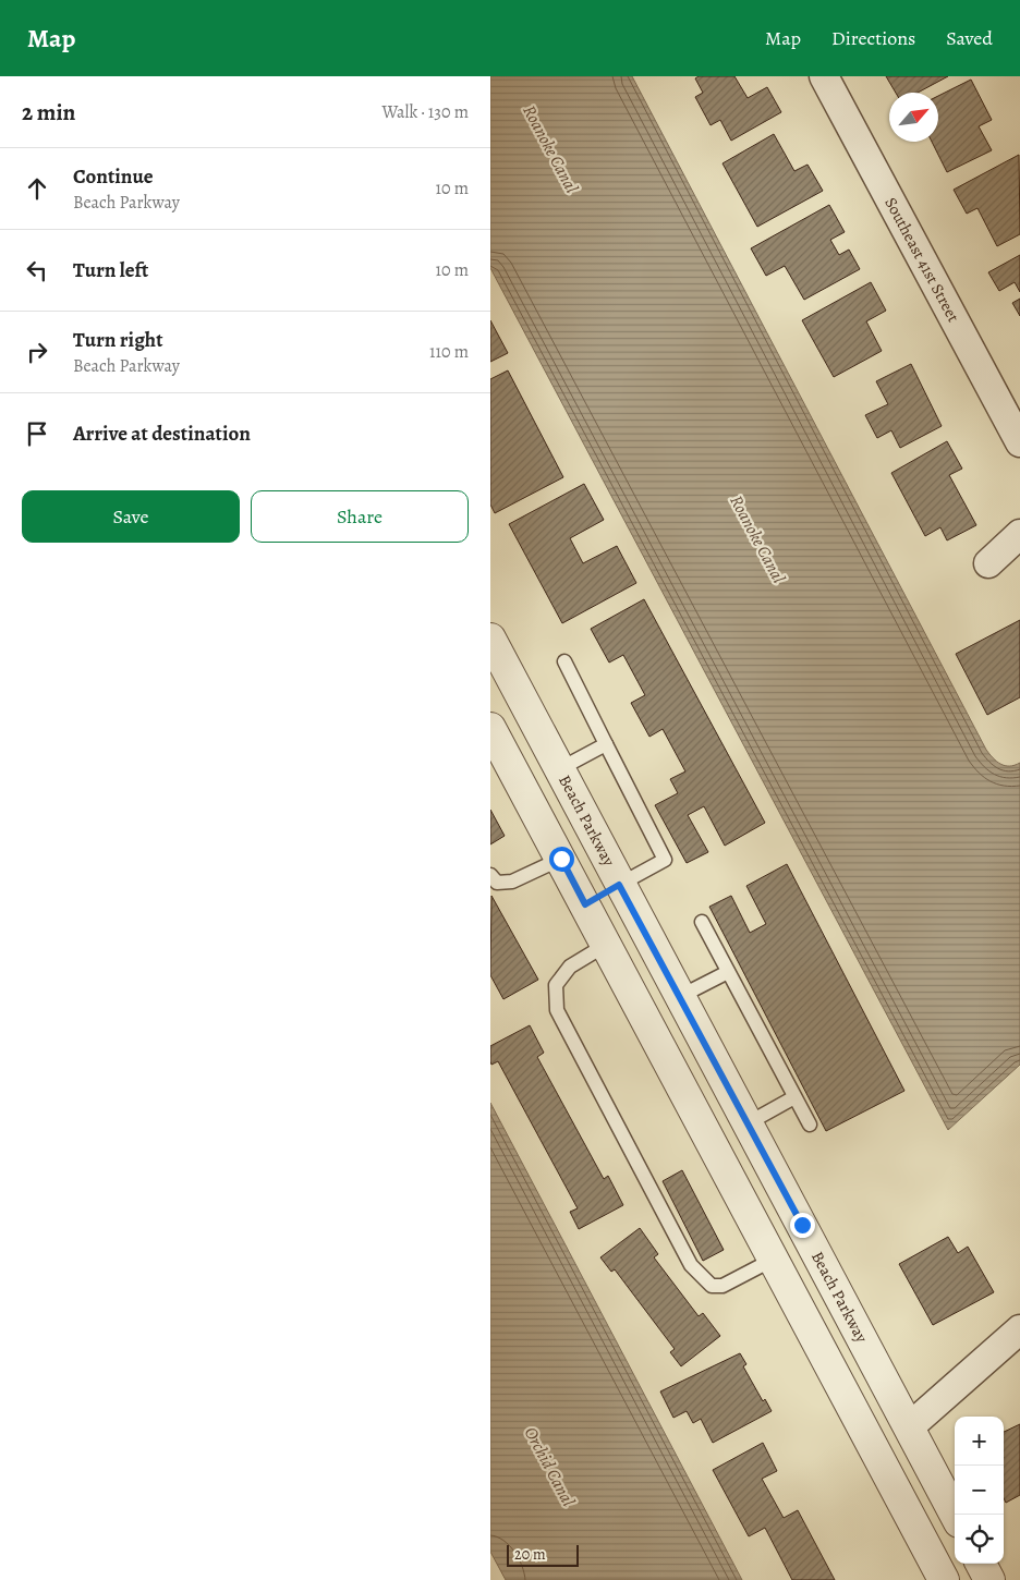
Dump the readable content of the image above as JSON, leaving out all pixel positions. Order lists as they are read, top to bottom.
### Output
{
  "streets": {
    "street": ["Southeast 41st Street", "Beach Parkway"]
  },
  "water": ["Roanoke Canal", "Orchid Canal"],
  "scale_bar": "20 m",
  "north": "top right",
  "page": {
    "header": "Map",
    "nav": ["Map", "Directions", "Saved"],
    "heading": ["2 min", "Walk · 130 m"],
    "list": [
      ["Continue", "Beach Parkway", "10 m"],
      ["Turn left", "10 m"],
      ["Turn right", "Beach Parkway", "110 m"],
      "Arrive at destination"
    ],
    "buttons": ["Save", "Share"],
    "map_buttons": ["+", "−"],
    "scale": "20 m"
  }
}
